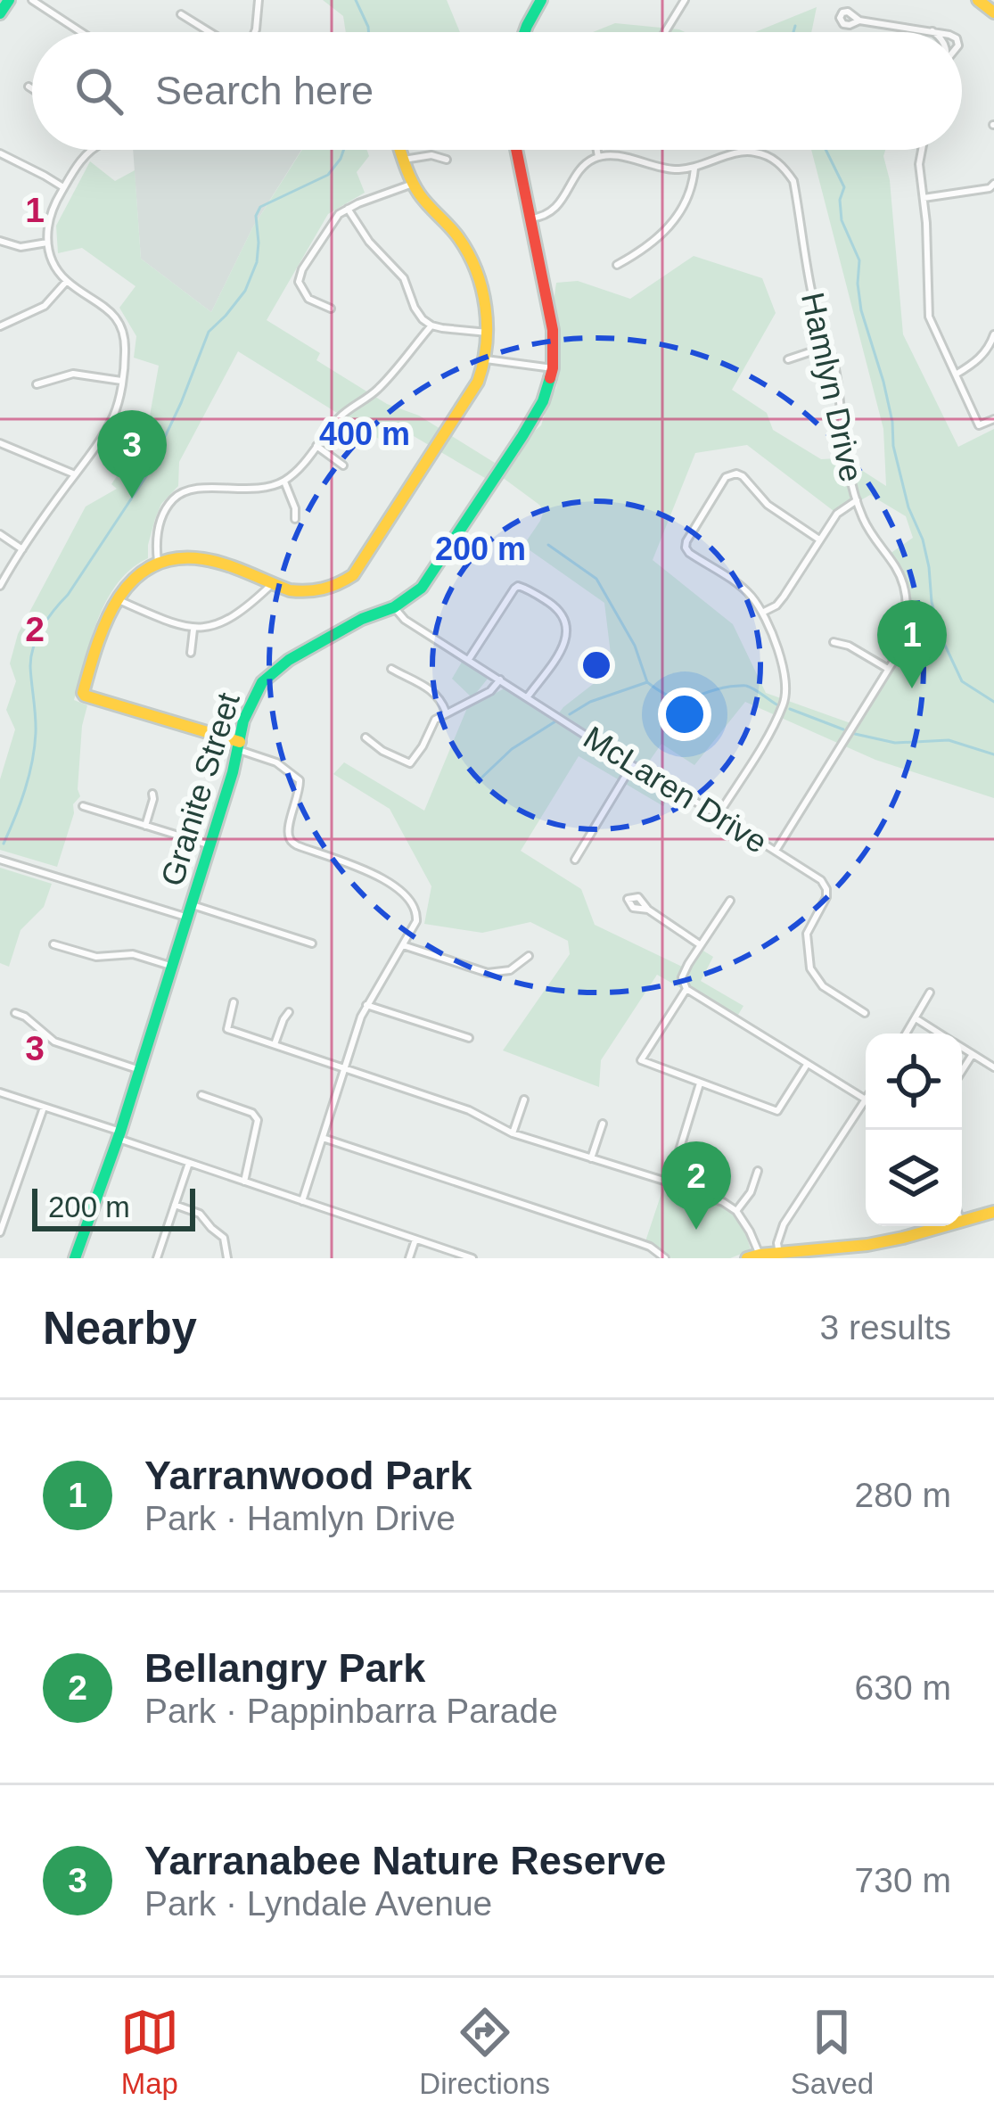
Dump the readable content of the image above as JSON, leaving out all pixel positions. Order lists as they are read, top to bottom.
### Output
{
  "streets": {
    "street": ["Hamlyn Drive", "Granite Street", "McLaren Drive"]
  },
  "crossings": [
    ["Hamlyn Drive", "McLaren Drive"],
    ["Granite Street", "McLaren Drive"]
  ],
  "scale_bar": "200 m",
  "page": {
    "search": "Search here",
    "pins": ["3", "1", "2"],
    "scale": "200 m",
    "heading": ["Nearby", "3 results"],
    "list": [
      {
        "mark": "1",
        "name": "Yarranwood Park",
        "note": "Park · Hamlyn Drive",
        "value": "280 m"
      },
      {
        "mark": "2",
        "name": "Bellangry Park",
        "note": "Park · Pappinbarra Parade",
        "value": "630 m"
      },
      {
        "mark": "3",
        "name": "Yarranabee Nature Reserve",
        "note": "Park · Lyndale Avenue",
        "value": "730 m"
      }
    ],
    "nav": ["Map", "Directions", "Saved"]
  },
  "grid": {
    "rows": ["1", "2", "3"]
  },
  "rings": ["400 m", "200 m"]
}
